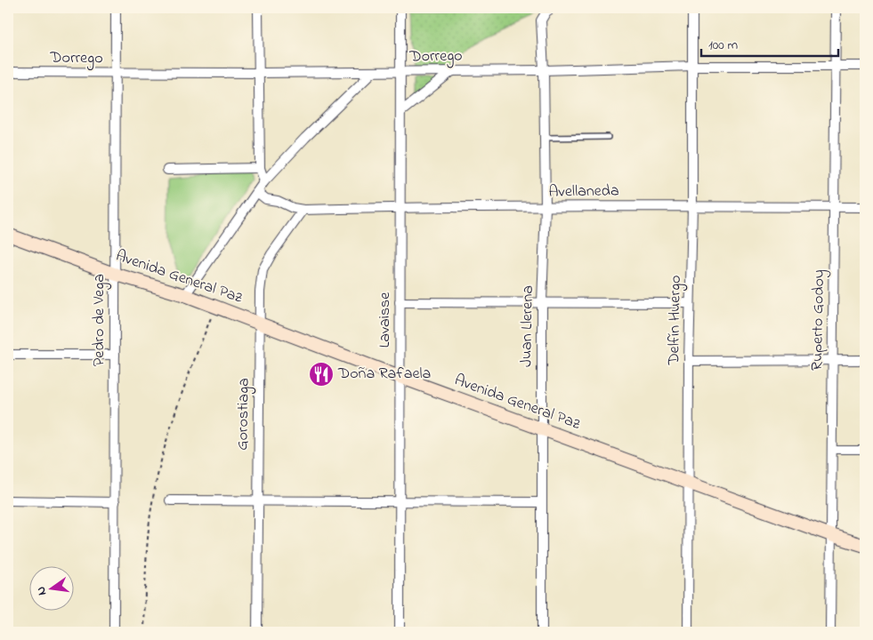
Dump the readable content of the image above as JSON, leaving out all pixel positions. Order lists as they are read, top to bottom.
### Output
{
  "streets": {
    "main road": ["Avenida General Paz"],
    "street": [
      "Dorrego",
      "Avellaneda",
      "Pedro de Vega",
      "Lavaisse",
      "Delfín Huergo",
      "Ruperto Godoy",
      "Juan Llerena",
      "Gorostiaga"
    ]
  },
  "crossings": [
    ["Dorrego", "Pedro de Vega"],
    ["Dorrego", "Lavaisse"],
    ["Dorrego", "Delfín Huergo"],
    ["Dorrego", "Ruperto Godoy"],
    ["Dorrego", "Juan Llerena"],
    ["Avellaneda", "Lavaisse"],
    ["Avellaneda", "Delfín Huergo"],
    ["Avellaneda", "Ruperto Godoy"],
    ["Avellaneda", "Juan Llerena"],
    ["Avellaneda", "Gorostiaga"],
    ["Avenida General Paz", "Pedro de Vega"],
    ["Avenida General Paz", "Lavaisse"],
    ["Avenida General Paz", "Delfín Huergo"],
    ["Avenida General Paz", "Ruperto Godoy"],
    ["Avenida General Paz", "Juan Llerena"],
    ["Avenida General Paz", "Gorostiaga"]
  ],
  "places": {
    "restaurant": ["Doña Rafaela"]
  },
  "scale_bar": "100 m",
  "north": "left"
}
